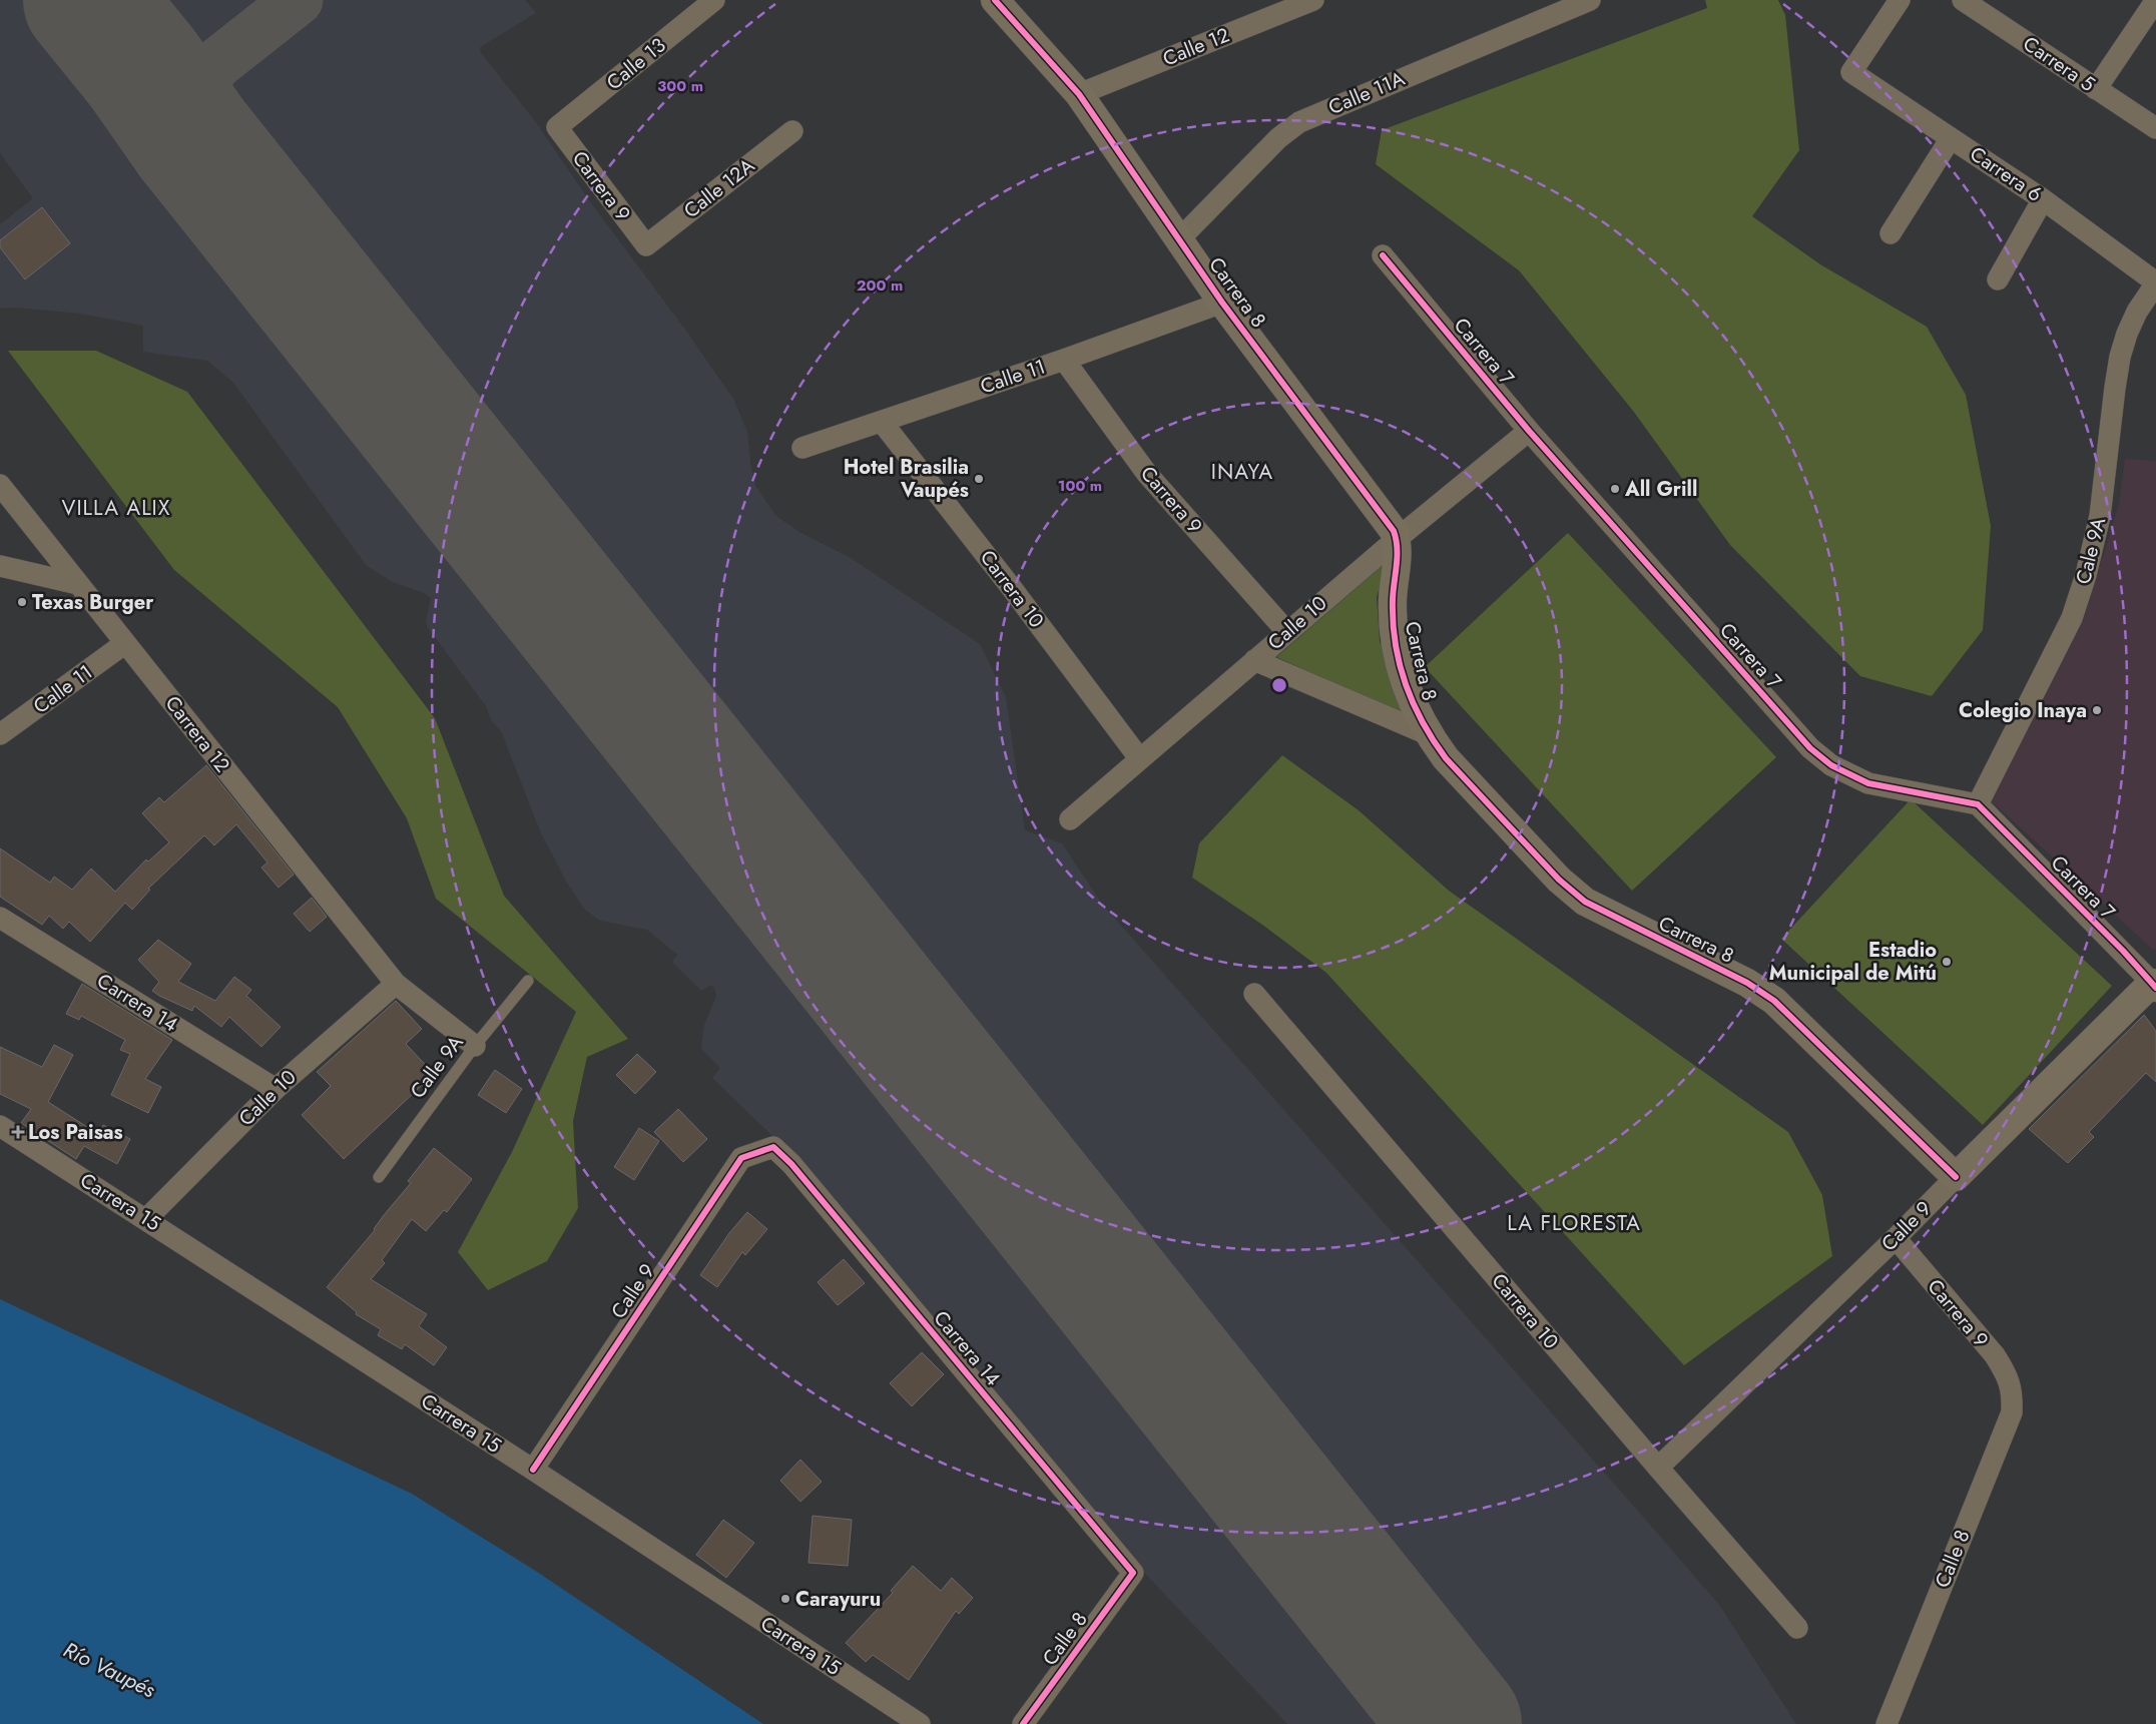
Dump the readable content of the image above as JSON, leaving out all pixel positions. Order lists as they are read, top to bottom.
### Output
{
  "streets": {
    "street": [
      "Calle 12",
      "Calle 13",
      "Carrera 5",
      "Calle 11A",
      "Carrera 6",
      "Carrera 9",
      "Calle 12A",
      "Carrera 8",
      "Carrera 7",
      "Calle 11",
      "Cale 9A",
      "Carrera 10",
      "Calle 10",
      "Carrera 12",
      "Carrera 14",
      "Carrera 15",
      "Calle 9",
      "Calle 8"
    ],
    "lane": ["Calle 9A"]
  },
  "crossings": [
    ["Calle 12", "Carrera 8"],
    ["Calle 13", "Carrera 9"],
    ["Calle 11A", "Carrera 8"],
    ["Carrera 6", "Cale 9A"],
    ["Carrera 9", "Calle 12A"],
    ["Carrera 9", "Calle 11"],
    ["Carrera 9", "Calle 10"],
    ["Carrera 9", "Calle 9"],
    ["Carrera 9", "Calle 8"],
    ["Carrera 8", "Calle 11"],
    ["Carrera 8", "Calle 10"],
    ["Carrera 8", "Calle 9"],
    ["Carrera 7", "Cale 9A"],
    ["Carrera 7", "Calle 10"],
    ["Carrera 7", "Calle 9"],
    ["Calle 11", "Carrera 10"],
    ["Calle 11", "Carrera 12"],
    ["Carrera 10", "Calle 10"],
    ["Carrera 10", "Calle 9"],
    ["Calle 10", "Carrera 12"],
    ["Calle 10", "Carrera 14"],
    ["Calle 10", "Carrera 15"],
    ["Carrera 12", "Calle 9A"],
    ["Carrera 14", "Calle 9"],
    ["Carrera 14", "Calle 8"],
    ["Carrera 15", "Calle 9"]
  ],
  "districts": ["INAYA", "VILLA ALIX", "LA FLORESTA"],
  "water": ["Río Vaupés"],
  "places": {
    "other": [
      "Hotel Brasilia Vaupés",
      "All Grill",
      "Texas Burger",
      "Colegio Inaya",
      "Estadio Municipal de Mitú",
      "Carayuru"
    ],
    "health": ["Los Paisas"]
  },
  "rings": ["300 m", "200 m", "100 m"]
}
